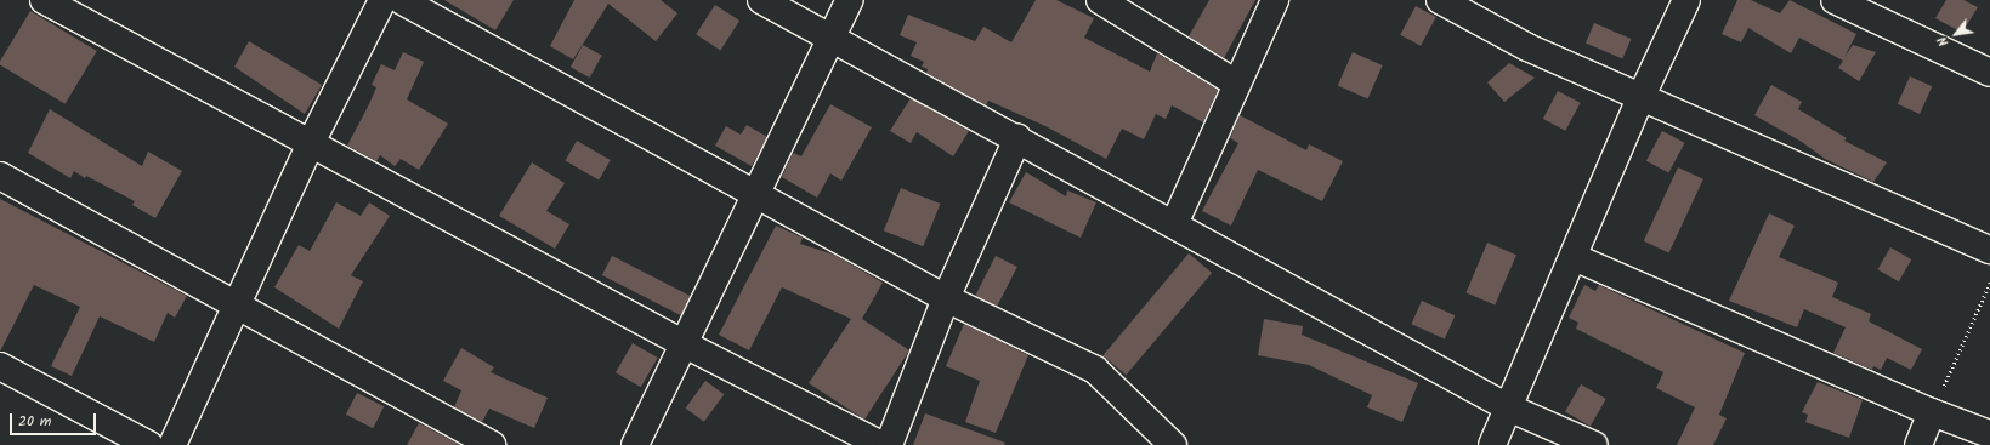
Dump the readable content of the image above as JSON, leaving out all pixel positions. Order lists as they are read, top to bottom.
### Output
{
  "scale_bar": "20 m",
  "north": "bottom left"
}
